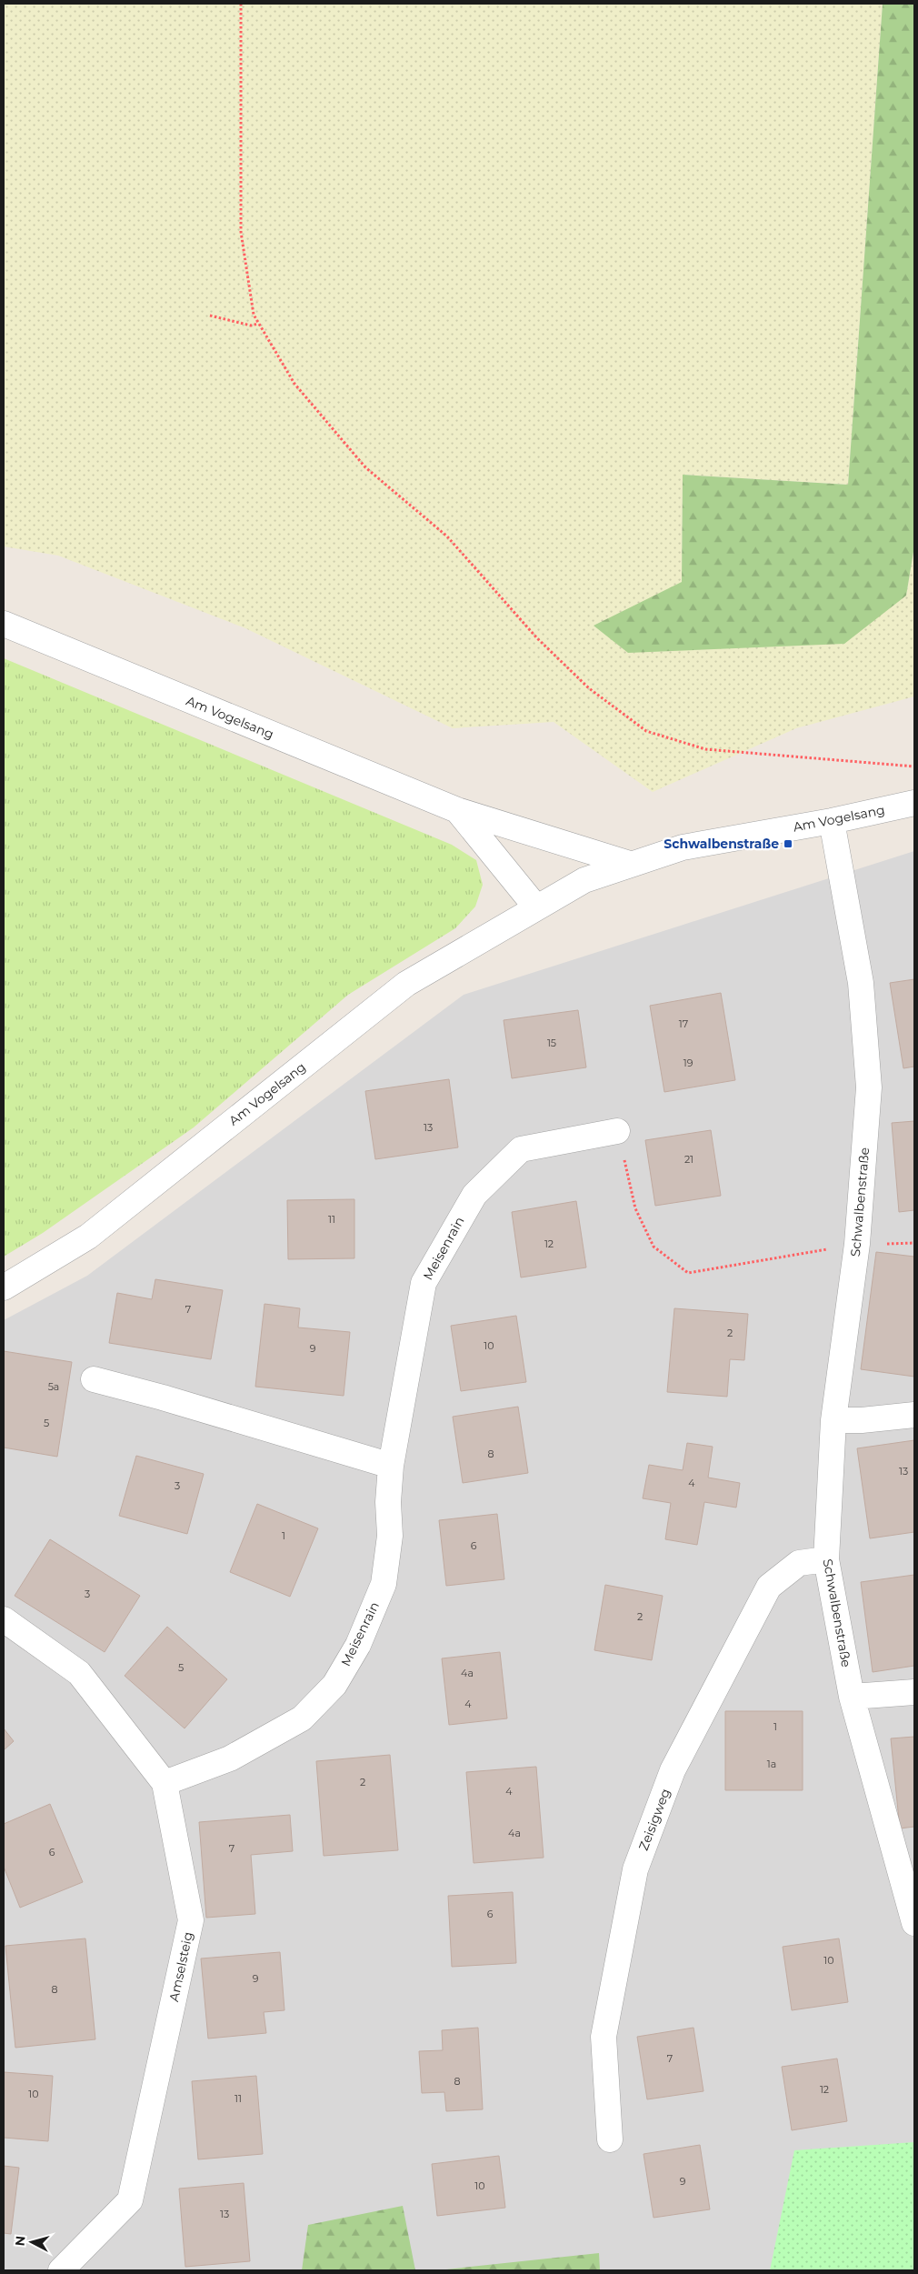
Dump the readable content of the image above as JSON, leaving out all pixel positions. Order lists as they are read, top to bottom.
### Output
{
  "streets": {
    "street": [
      "Am Vogelsang",
      "Schwalbenstraße",
      "Meisenrain",
      "Zeisigweg",
      "Amselsteig"
    ]
  },
  "crossings": [
    ["Am Vogelsang", "Schwalbenstraße"],
    ["Schwalbenstraße", "Zeisigweg"],
    ["Meisenrain", "Amselsteig"]
  ],
  "places": {
    "transit": ["Schwalbenstraße"]
  },
  "house_numbers": [
    "17",
    "15",
    "19",
    "13",
    "21",
    "11",
    "12",
    "7",
    "2",
    "10",
    "9",
    "5a",
    "5",
    "8",
    "13",
    "4",
    "3",
    "1",
    "6",
    "3",
    "2",
    "5",
    "4a",
    "4",
    "1",
    "1a",
    "2",
    "4",
    "4a",
    "7",
    "6",
    "6",
    "10",
    "9",
    "8",
    "7",
    "8",
    "12",
    "10",
    "11",
    "9",
    "10",
    "13"
  ],
  "north": "left"
}
